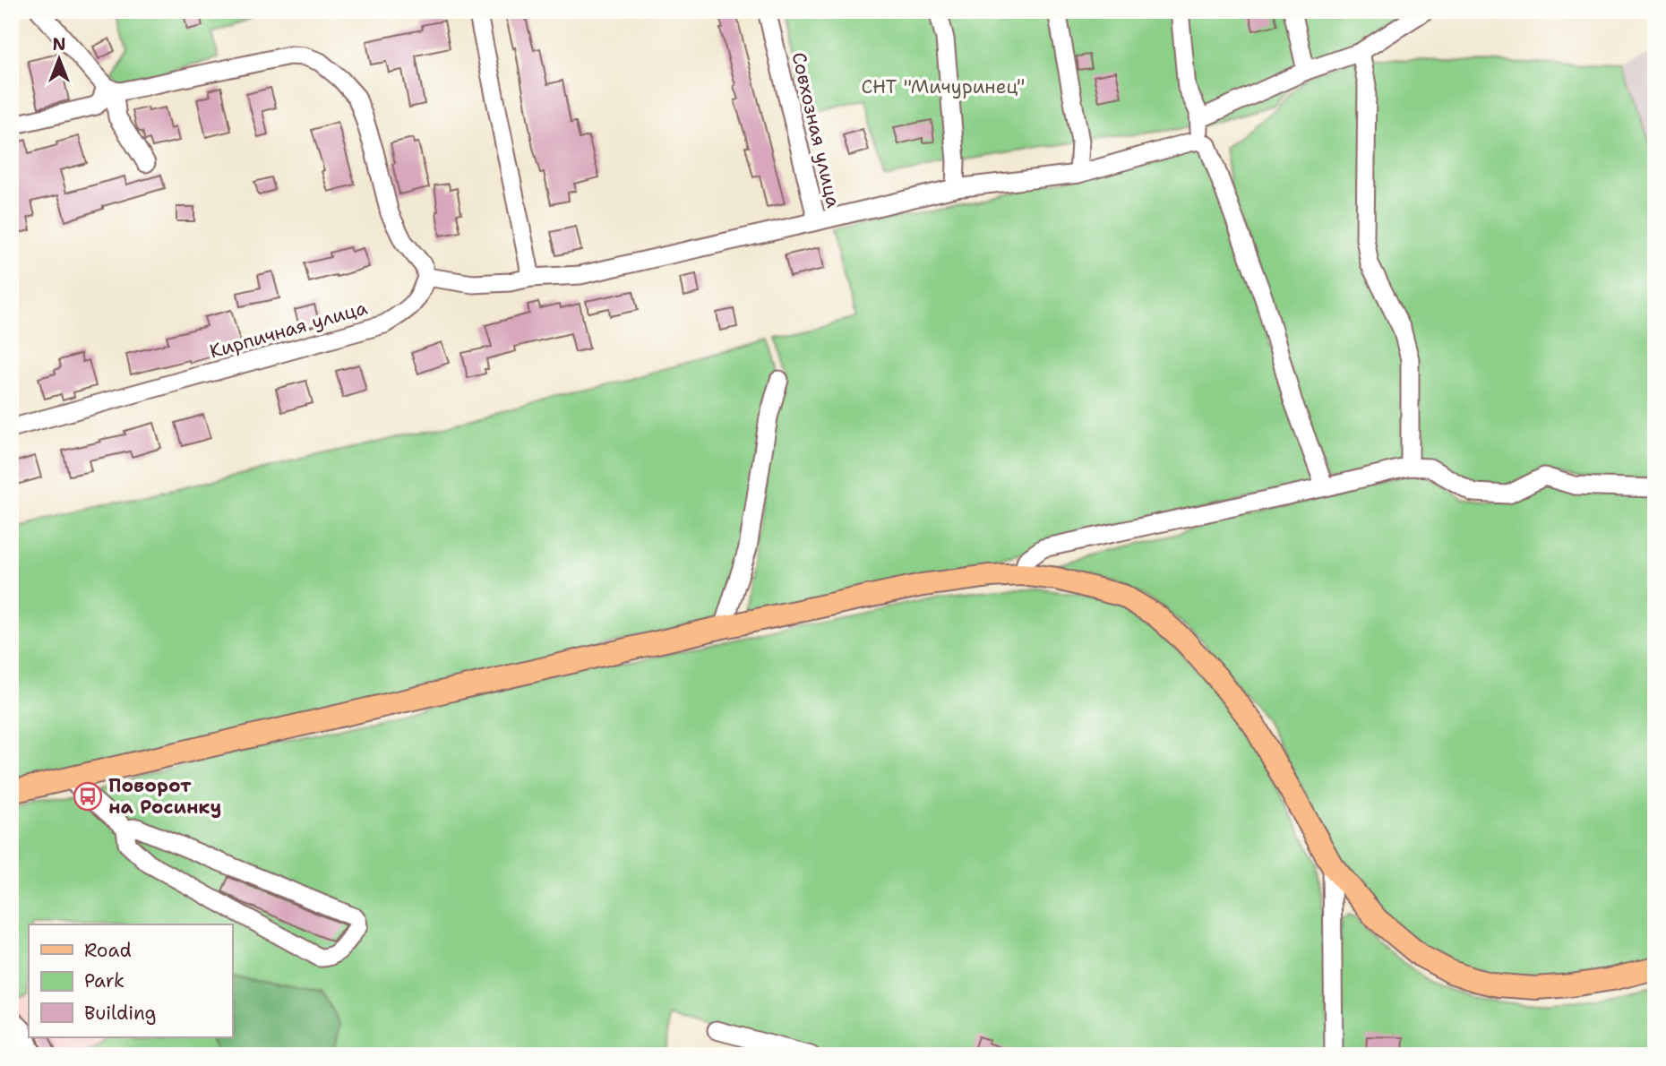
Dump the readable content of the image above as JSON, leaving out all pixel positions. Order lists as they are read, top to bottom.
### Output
{
  "streets": {
    "street": ["Совхозная улица", "Кирпичная улица"]
  },
  "parks": ["СНТ \"Мичуринец\""],
  "places": {
    "bus stop": ["Поворот на Росинку"]
  },
  "legend": ["Road", "Park", "Building"],
  "north": "top"
}
